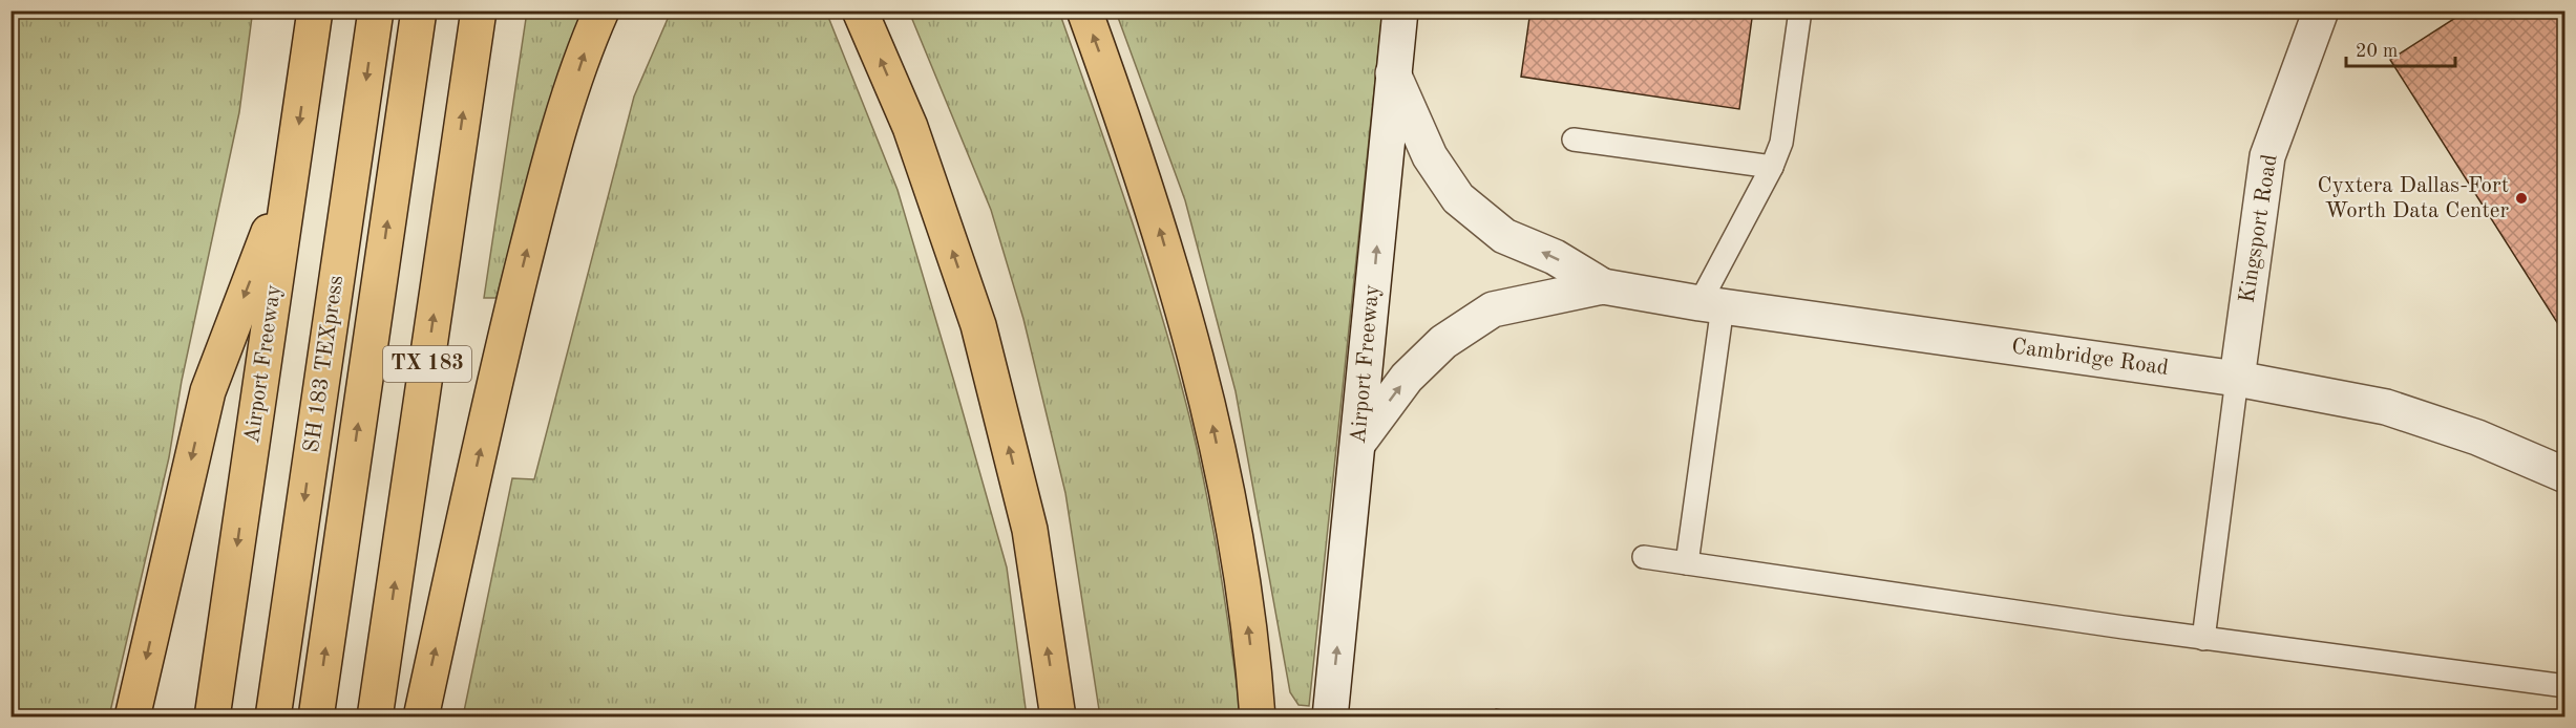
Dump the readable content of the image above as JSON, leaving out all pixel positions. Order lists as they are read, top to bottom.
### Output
{
  "streets": {
    "highway": ["Airport Freeway", "SH 183 TEXpress", "TX 183"],
    "street": ["Kingsport Road", "Cambridge Road"]
  },
  "crossings": [
    ["Kingsport Road", "Cambridge Road"],
    ["Cambridge Road", "Airport Freeway"]
  ],
  "places": ["Cyxtera Dallas-Fort Worth Data Center"],
  "scale_bar": "20 m"
}
